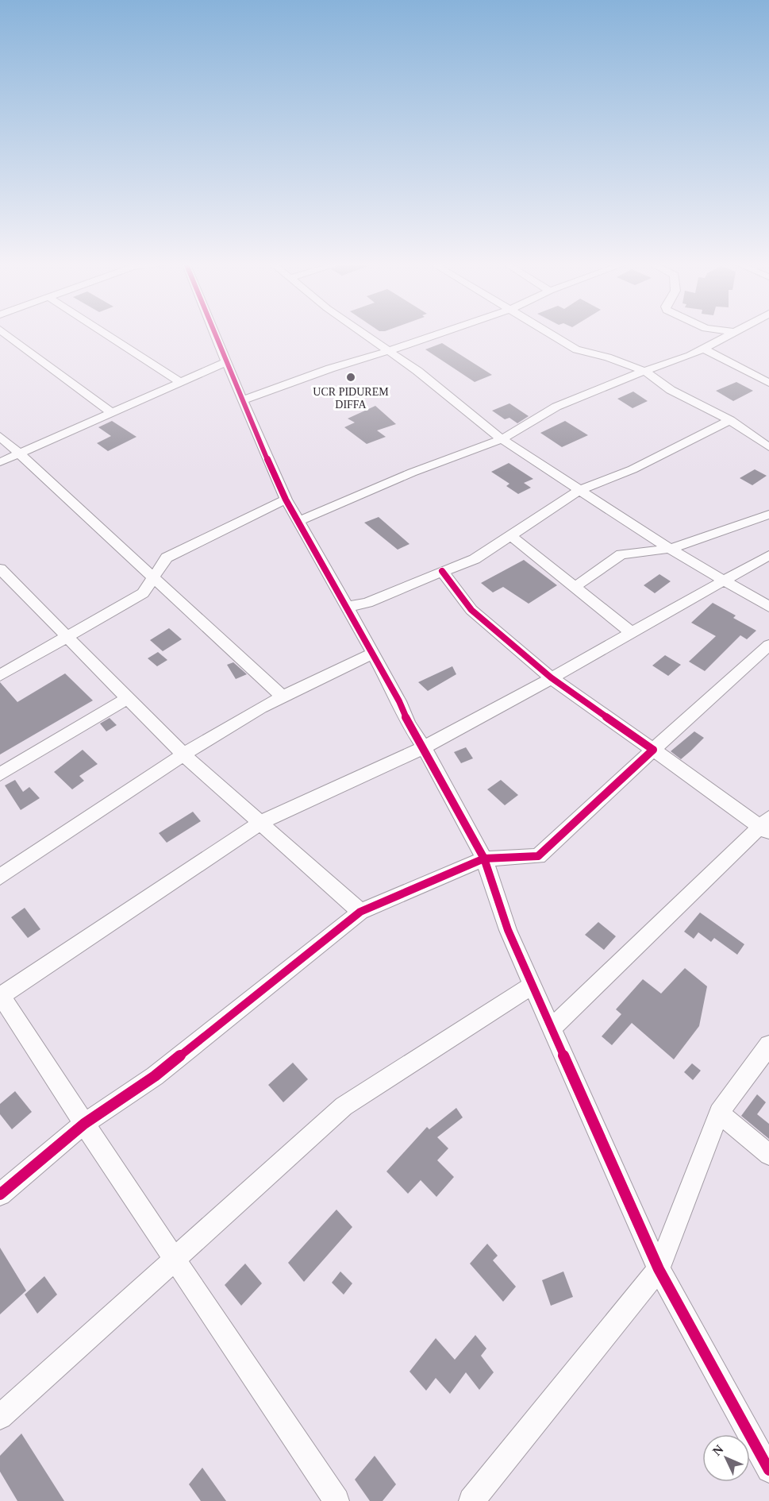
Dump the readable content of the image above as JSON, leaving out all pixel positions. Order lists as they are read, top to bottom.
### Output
{
  "places": ["UCR PIDUREM DIFFA"],
  "north": "top left"
}
